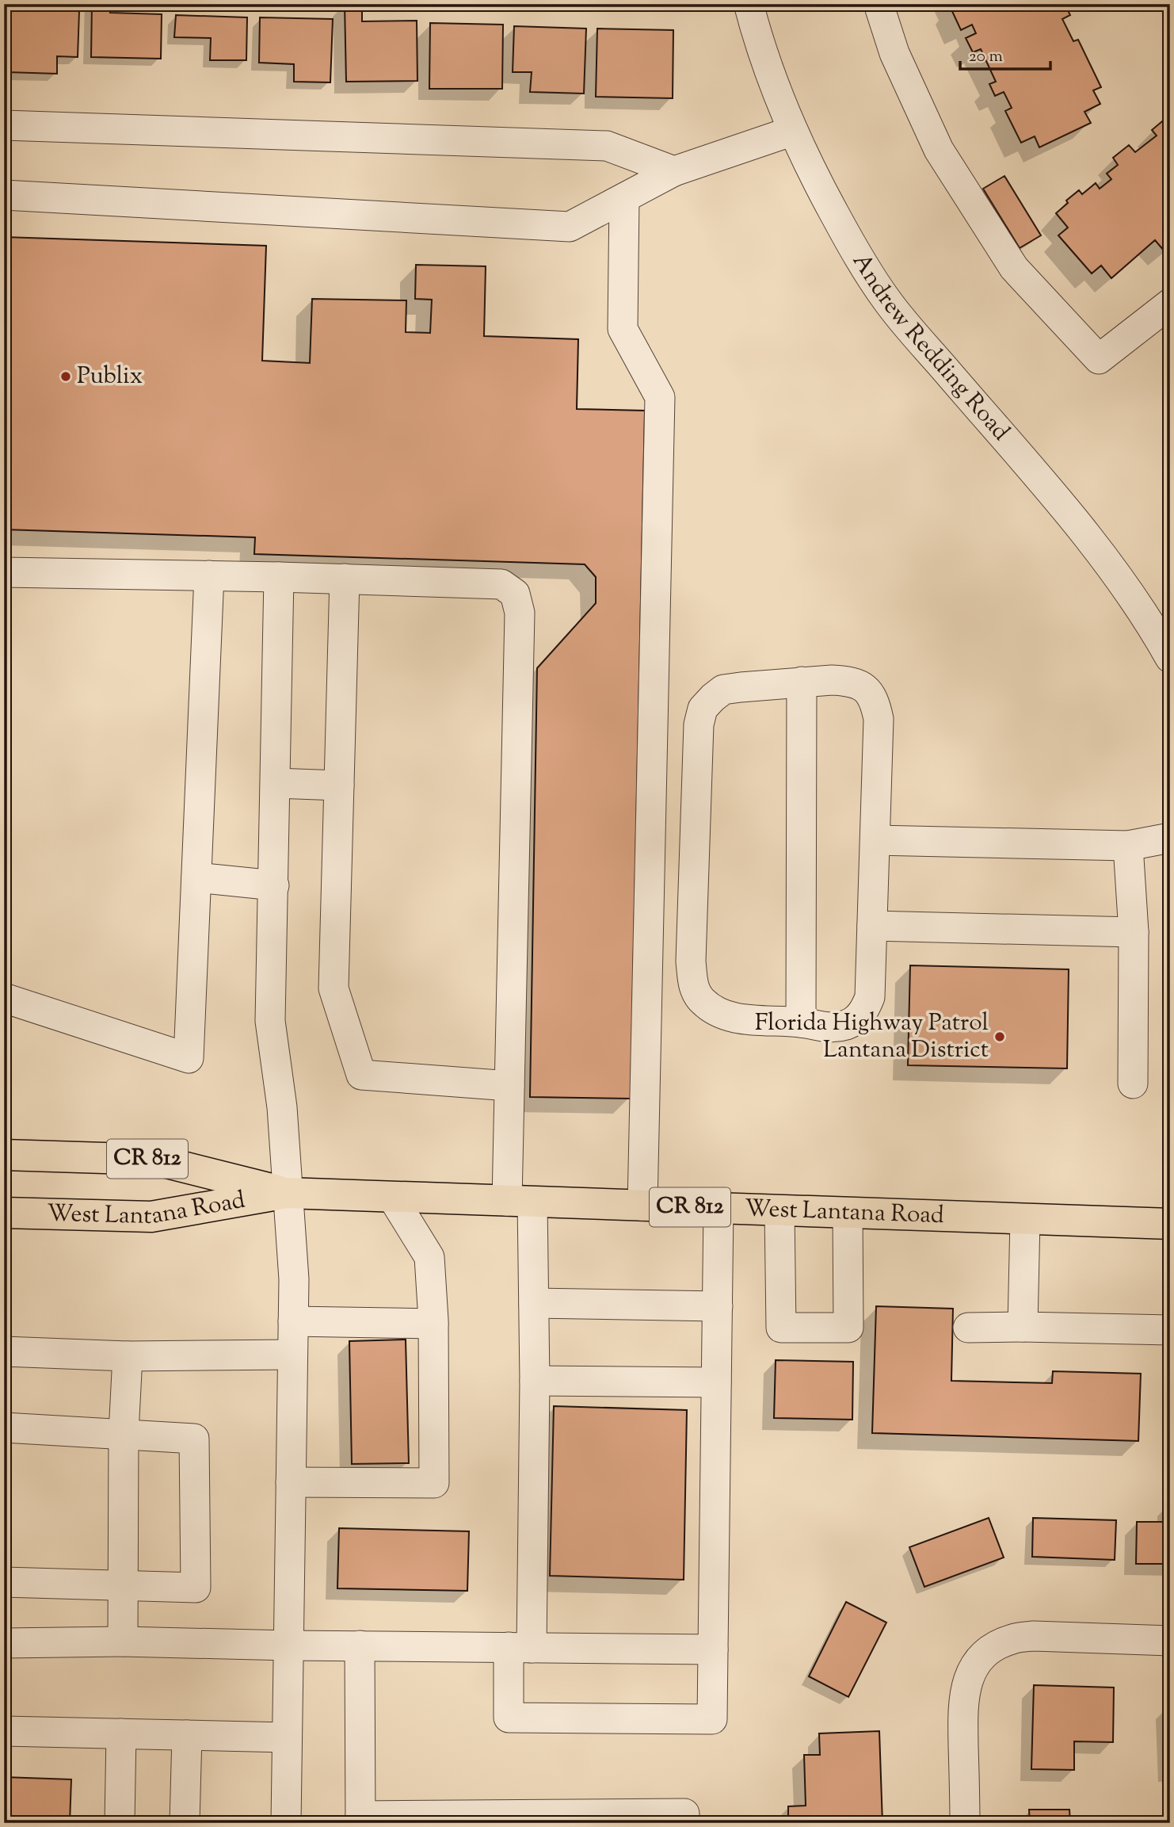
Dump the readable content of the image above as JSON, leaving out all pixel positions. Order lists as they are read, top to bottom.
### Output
{
  "streets": {
    "main road": ["CR 812", "West Lantana Road"],
    "street": ["Andrew Redding Road"]
  },
  "places": ["Publix", "Florida Highway Patrol Lantana District"],
  "scale_bar": "20 m"
}
